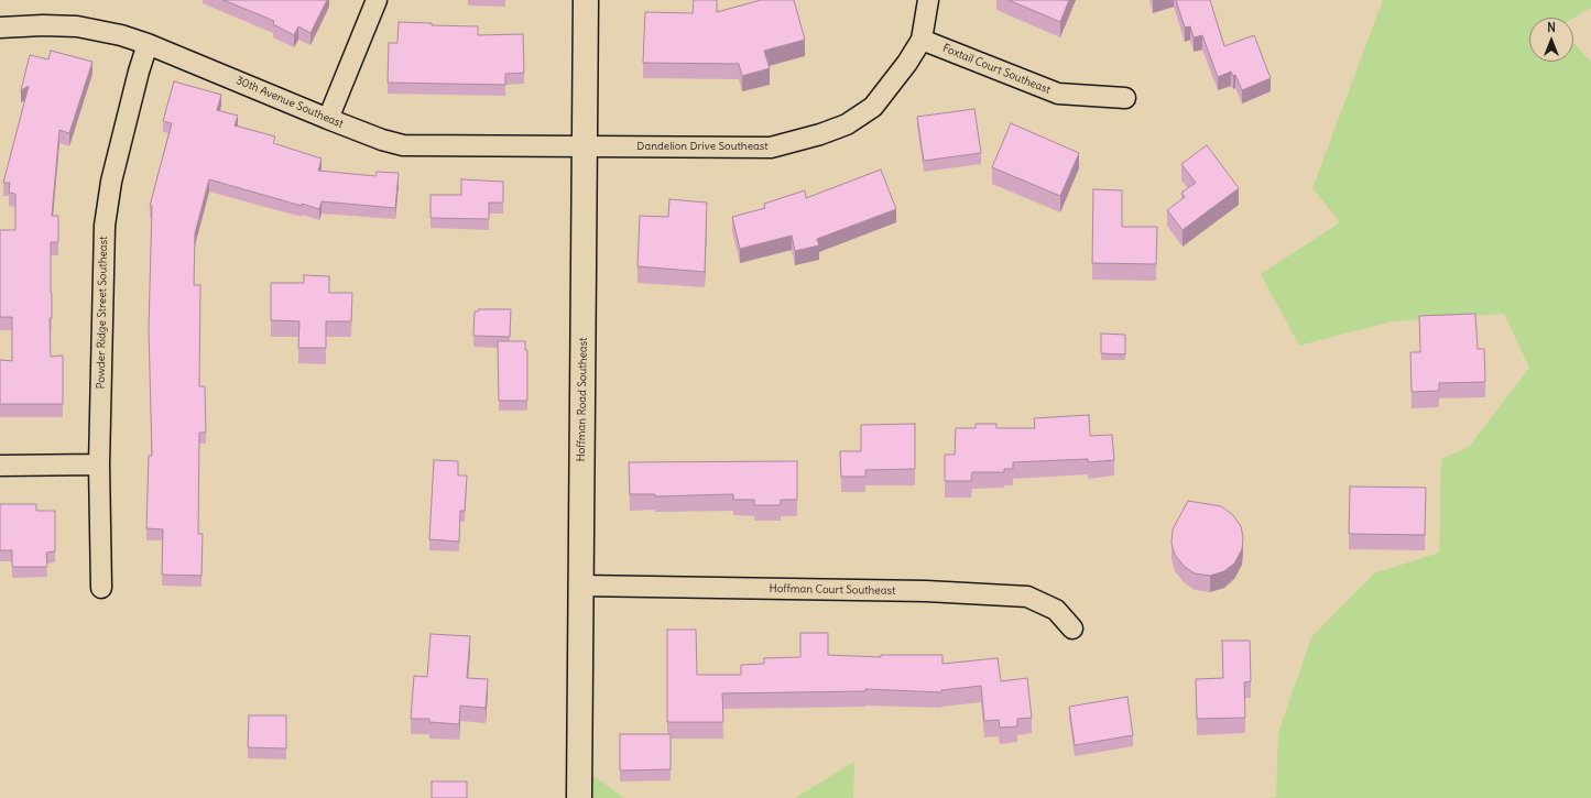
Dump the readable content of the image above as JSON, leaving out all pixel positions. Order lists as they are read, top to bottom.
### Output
{
  "streets": {
    "street": [
      "Foxtail Court Southeast",
      "30th Avenue Southeast",
      "Dandelion Drive Southeast",
      "Powder Ridge Street Southeast",
      "Hoffman Road Southeast",
      "Hoffman Court Southeast"
    ]
  },
  "crossings": [
    ["Foxtail Court Southeast", "Dandelion Drive Southeast"],
    ["30th Avenue Southeast", "Dandelion Drive Southeast"],
    ["30th Avenue Southeast", "Powder Ridge Street Southeast"],
    ["30th Avenue Southeast", "Hoffman Road Southeast"],
    ["Dandelion Drive Southeast", "Hoffman Road Southeast"],
    ["Hoffman Road Southeast", "Hoffman Court Southeast"]
  ],
  "north": "top"
}
